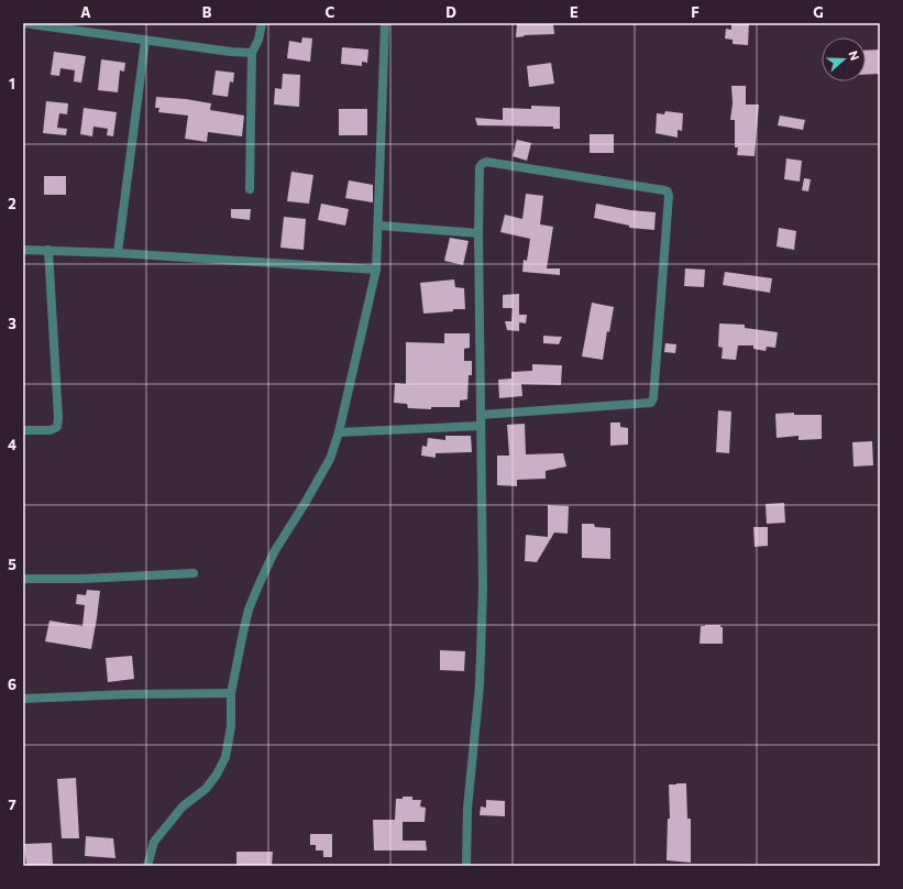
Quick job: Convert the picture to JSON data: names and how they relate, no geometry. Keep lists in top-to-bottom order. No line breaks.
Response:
{"north":"right","grid":{"columns":["A","B","C","D","E","F","G"],"rows":["1","2","3","4","5","6","7"]}}
